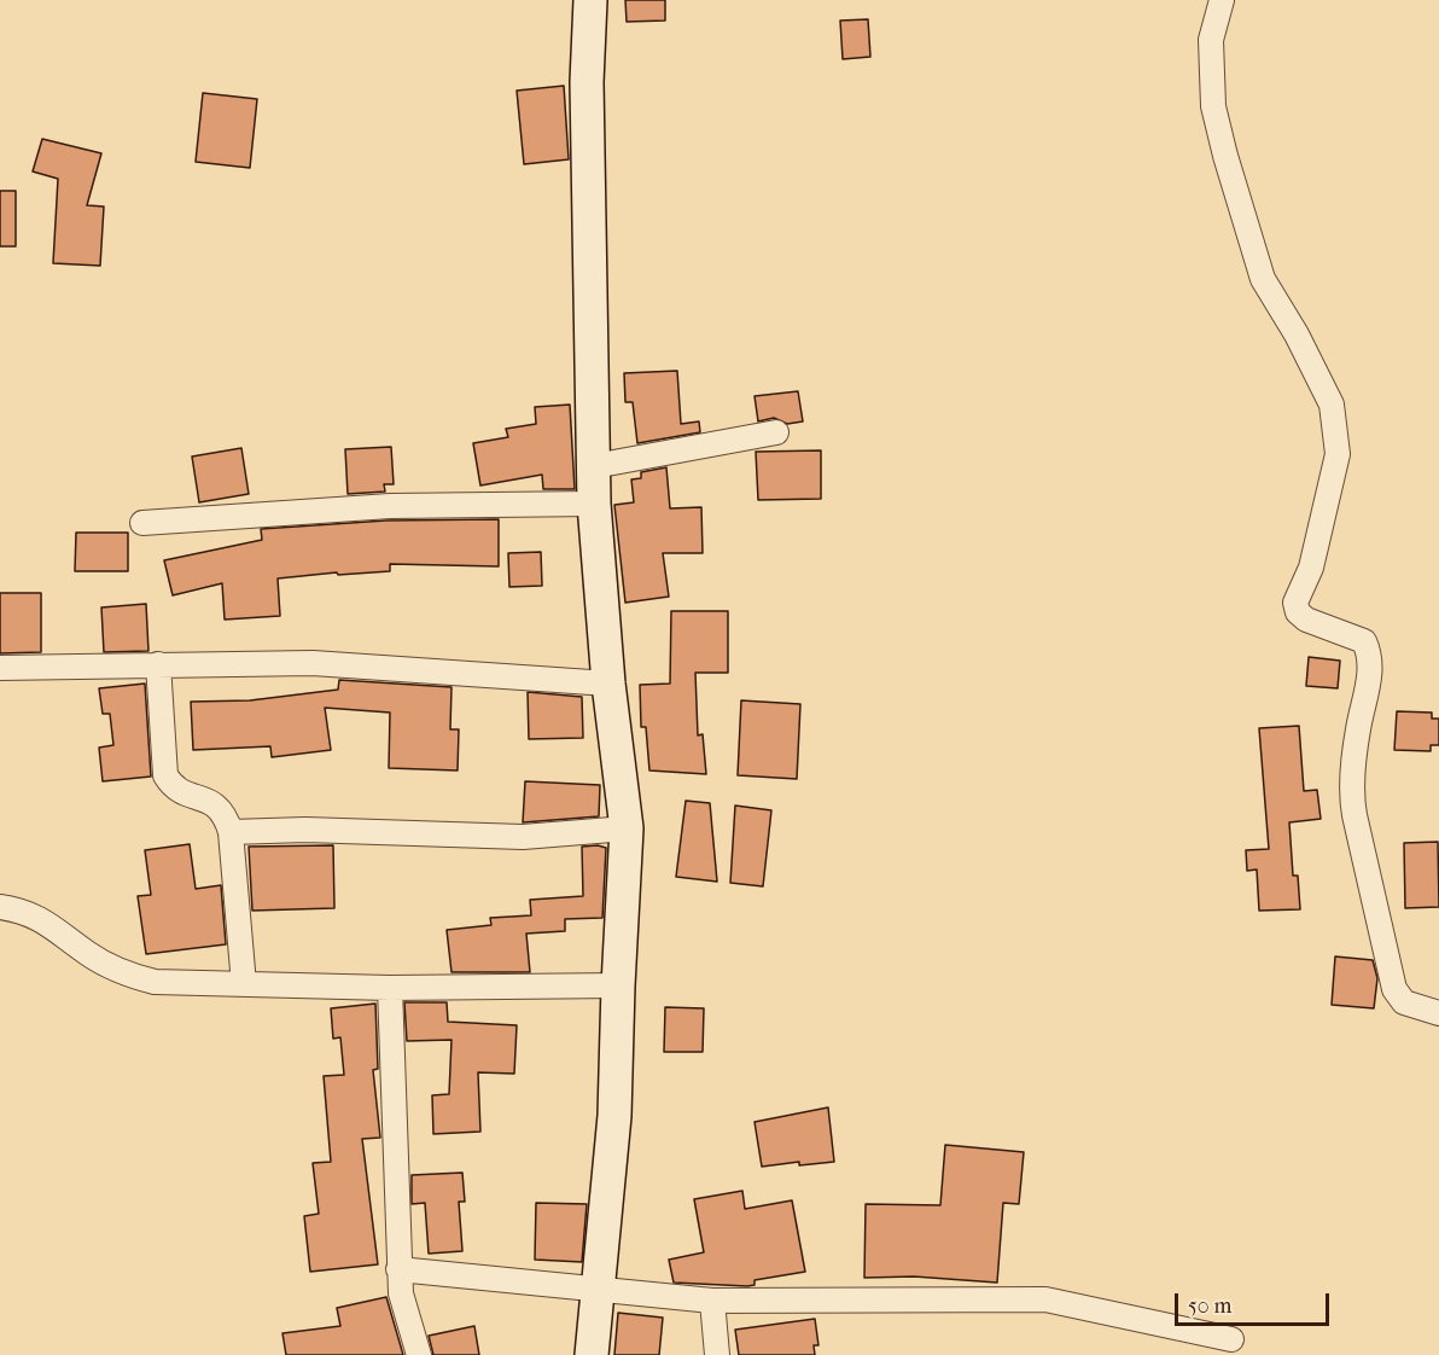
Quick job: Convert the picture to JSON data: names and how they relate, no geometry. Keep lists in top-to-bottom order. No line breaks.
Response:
{"scale_bar":"50 m"}
